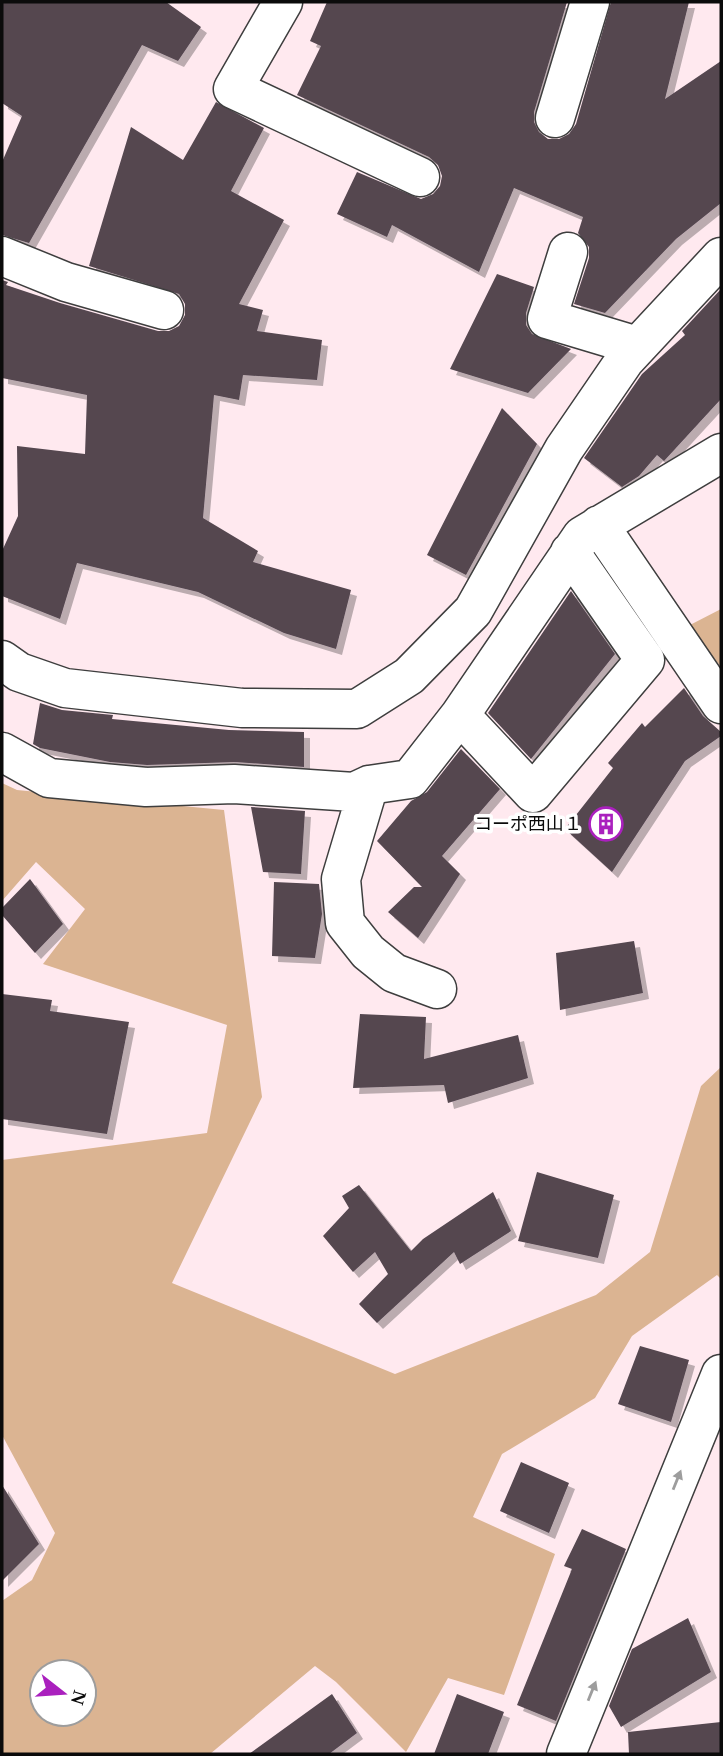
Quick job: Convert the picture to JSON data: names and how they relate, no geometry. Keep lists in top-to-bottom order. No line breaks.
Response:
{"places":{"building":["コーポ西山１"]},"north":"right"}
